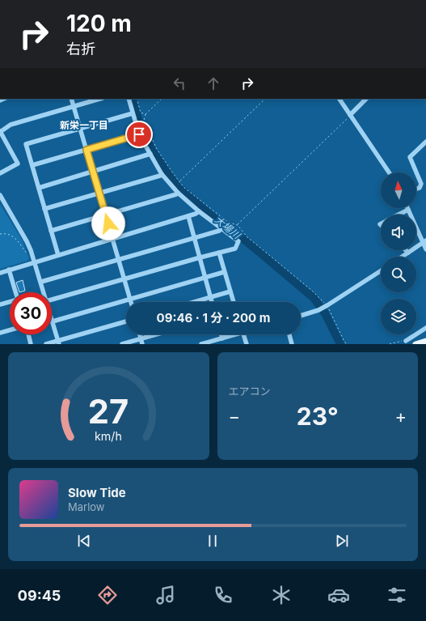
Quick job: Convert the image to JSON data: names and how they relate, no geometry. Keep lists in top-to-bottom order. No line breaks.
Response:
{"districts":["新栄一丁目"],"water":["大場川"],"north":"top","page":{"turn":["120 m","右折"],"limit":"30","trip":"09:46 · 1 分 · 200 m","tile":"エアコン","heat":["−","23°","+"],"song":["Slow Tide","Marlow"],"tabs":"09:45","gauge":["27","km/h"]}}
